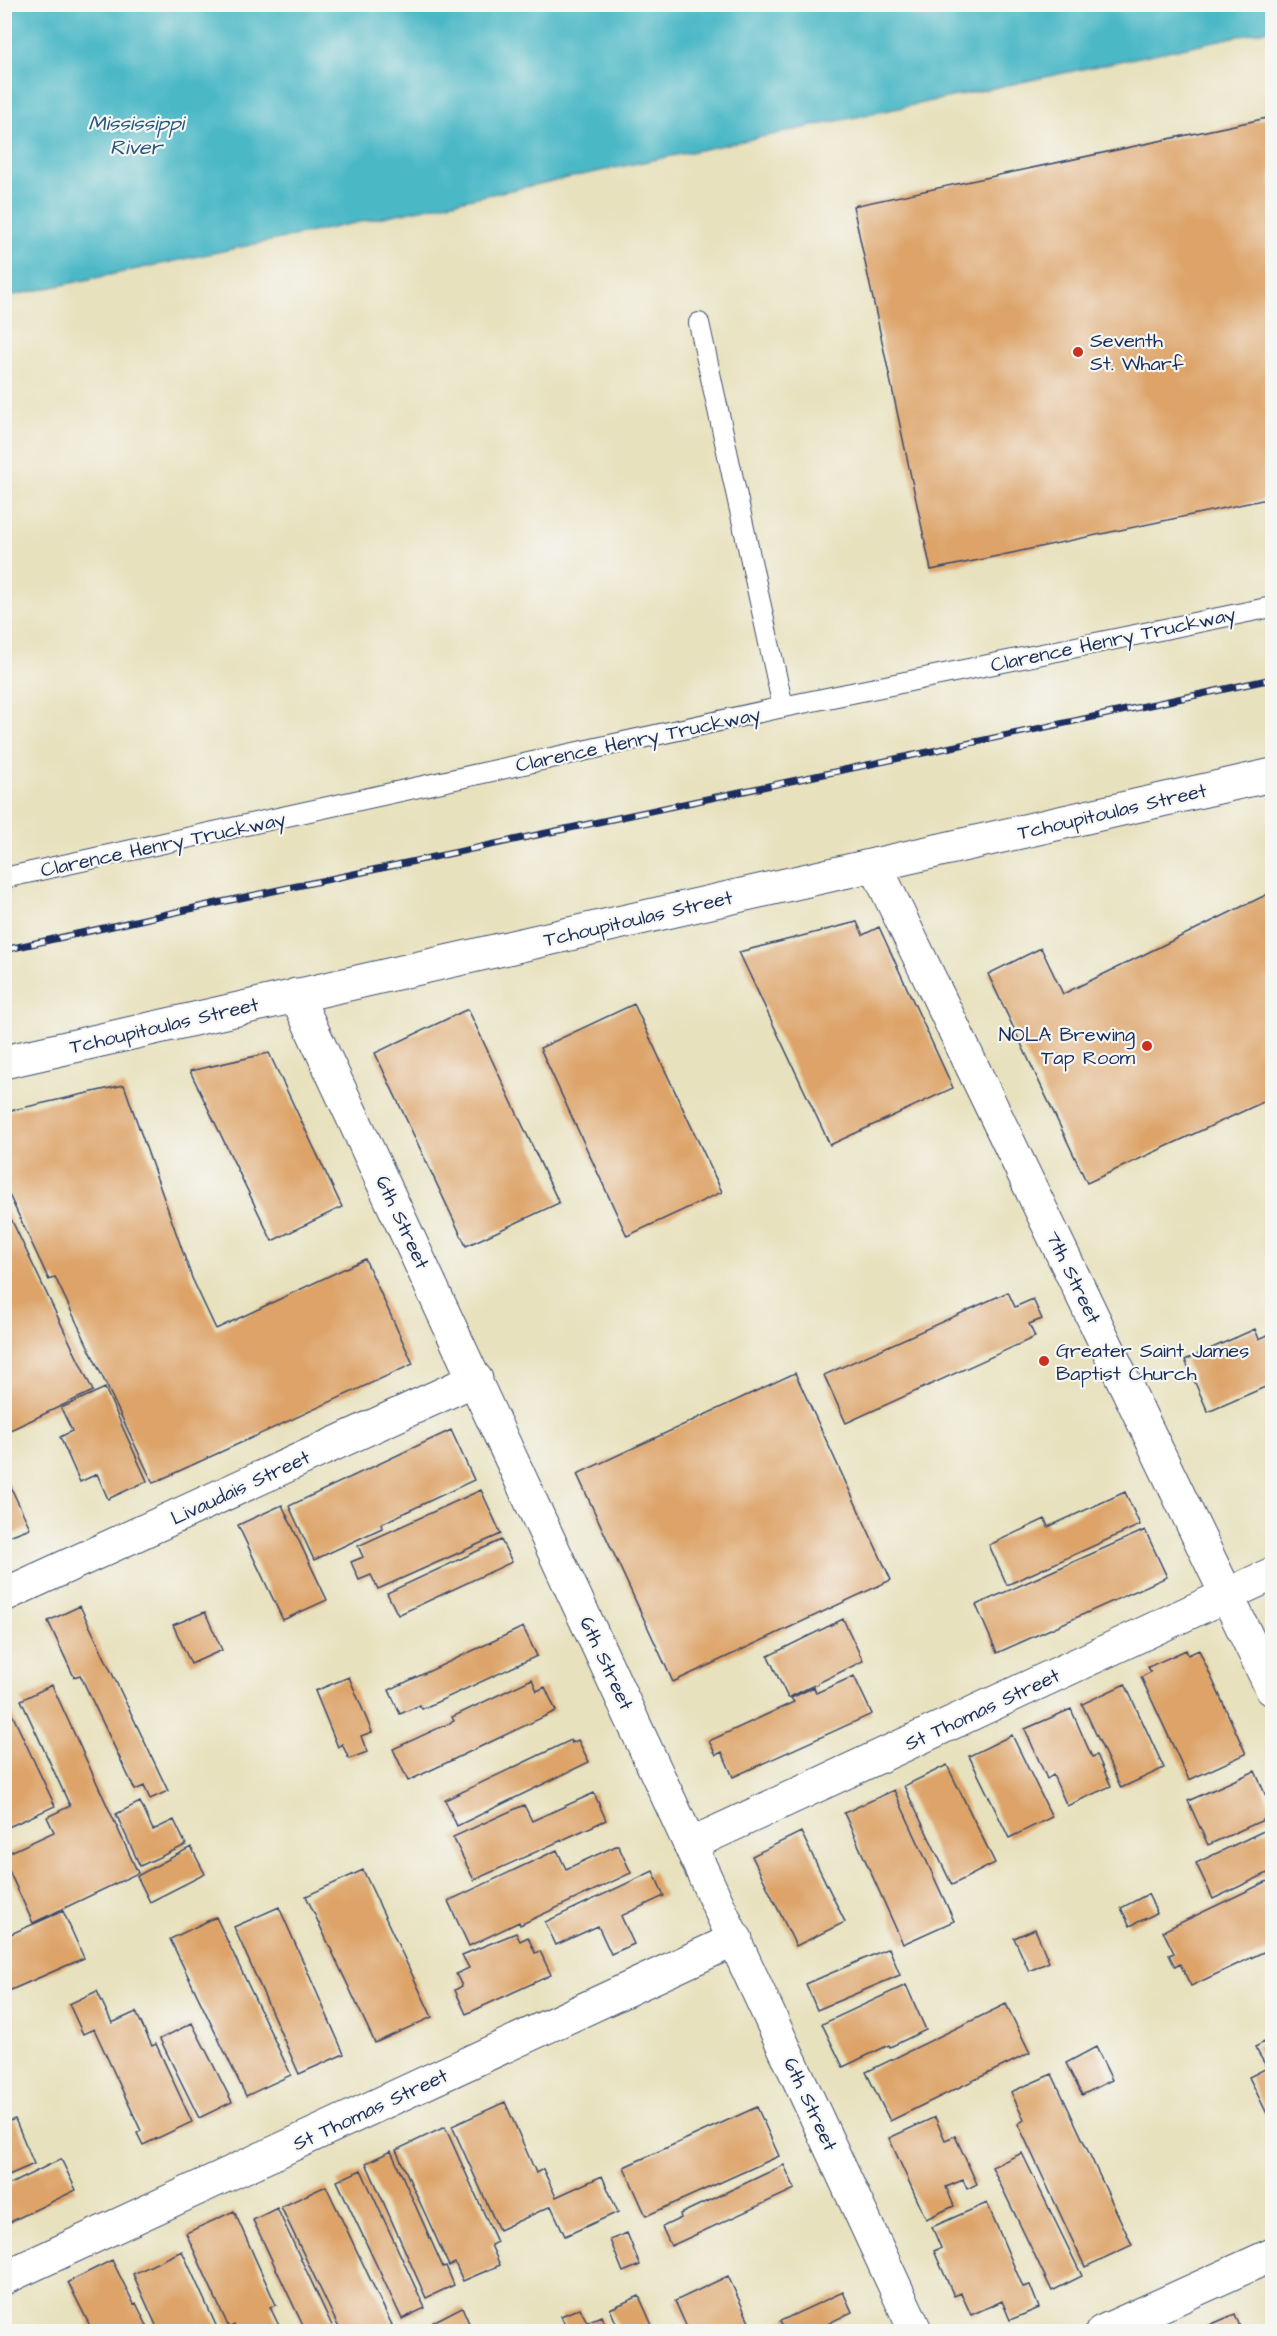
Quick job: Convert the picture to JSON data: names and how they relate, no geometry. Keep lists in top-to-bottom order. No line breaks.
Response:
{"streets":{"street":["Tchoupitoulas Street","6th Street","7th Street","Livaudais Street","St Thomas Street"],"lane":["Clarence Henry Truckway"]},"crossings":[["Tchoupitoulas Street","6th Street"],["Tchoupitoulas Street","7th Street"],["6th Street","Livaudais Street"],["6th Street","St Thomas Street"],["7th Street","St Thomas Street"]],"water":["Mississippi River"],"places":["Seventh St. Wharf","NOLA Brewing Tap Room","Greater Saint James Baptist Church"]}
